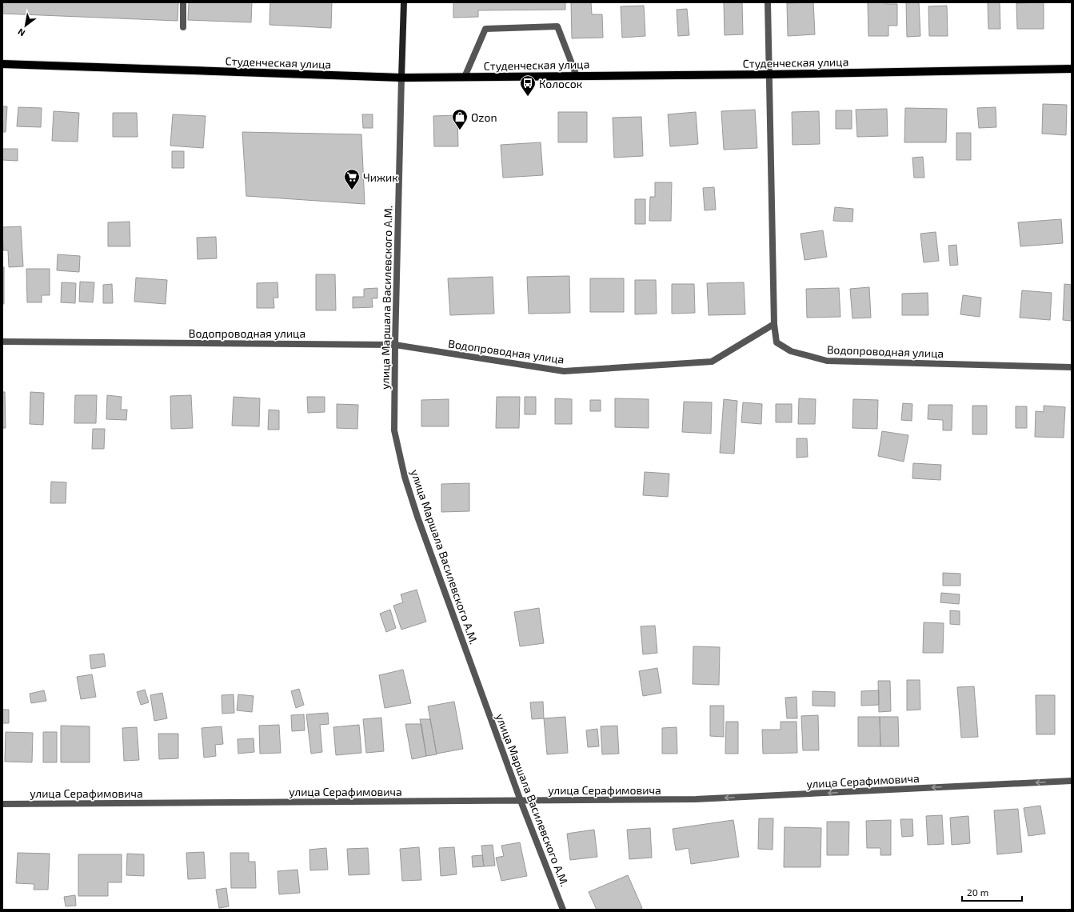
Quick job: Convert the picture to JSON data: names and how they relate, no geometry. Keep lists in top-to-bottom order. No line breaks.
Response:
{"streets":{"main road":["Студенческая улица","улица Маршала Василевского А.М."],"street":["Водопроводная улица","улица Серафимовича"]},"crossings":[["Студенческая улица","улица Маршала Василевского А.М."],["улица Маршала Василевского А.М.","Водопроводная улица"],["улица Маршала Василевского А.М.","улица Серафимовича"]],"one_way":["улица Серафимовича"],"places":{"bus stop":["Колосок"],"shop":["Ozon"],"supermarket":["Чижик"]},"scale_bar":"20 m","north":"bottom left"}
